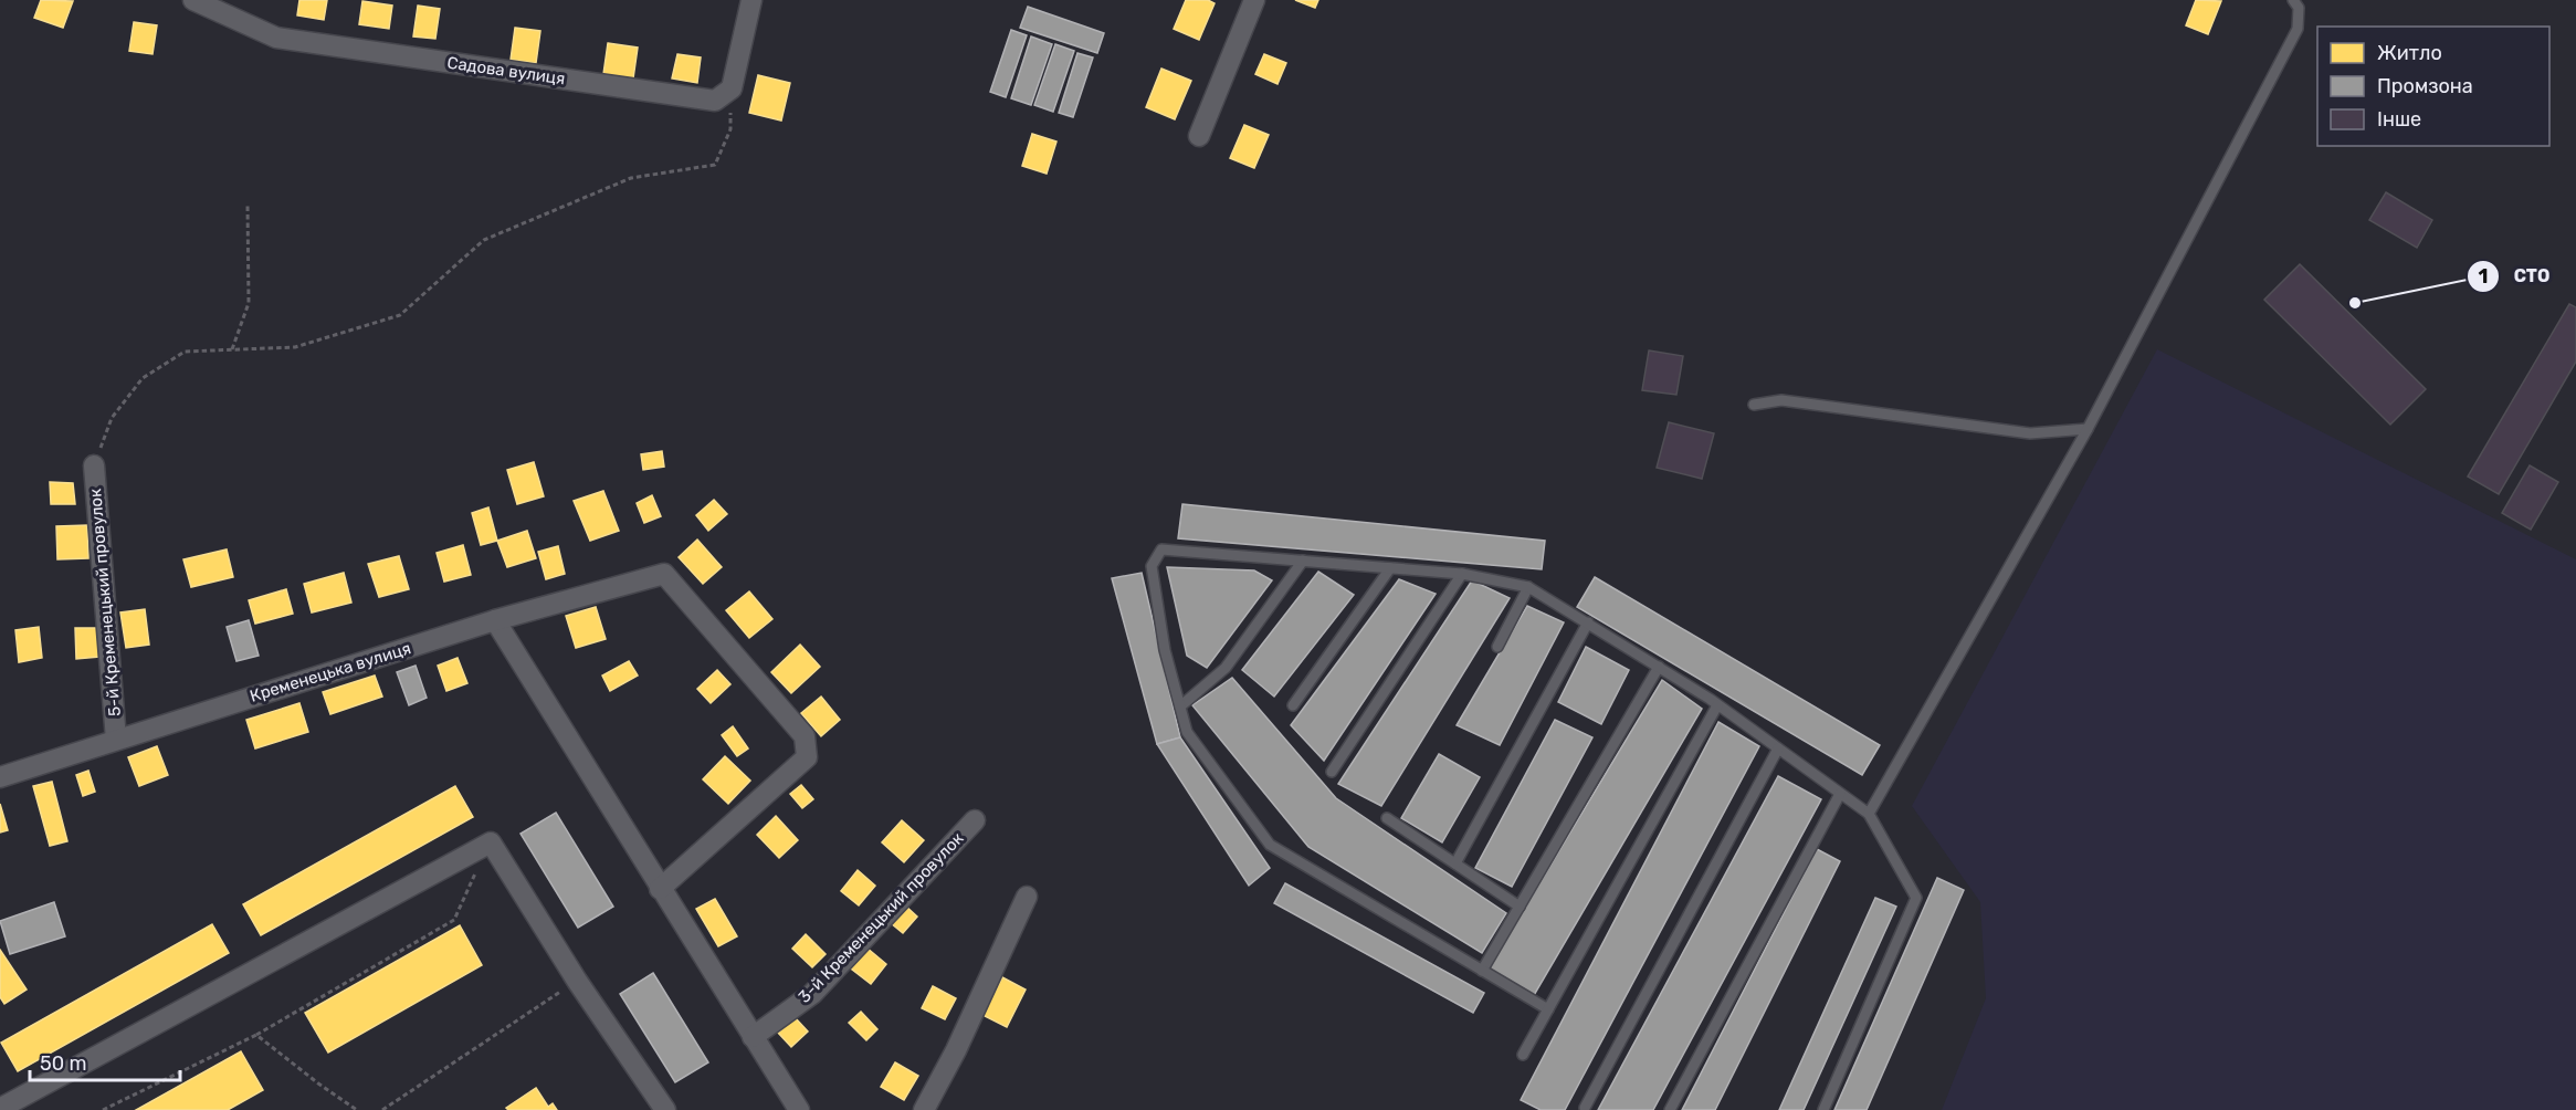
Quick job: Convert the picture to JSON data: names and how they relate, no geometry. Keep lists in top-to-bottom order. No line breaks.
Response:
{"streets":{"street":["Садова вулиця","5-й Кременецький провулок","Кременецька вулиця","3-й Кременецький провулок"]},"crossings":[["5-й Кременецький провулок","Кременецька вулиця"]],"places":["СТО"],"legend":["Житло","Промзона","Інше"],"scale_bar":"50 m"}
